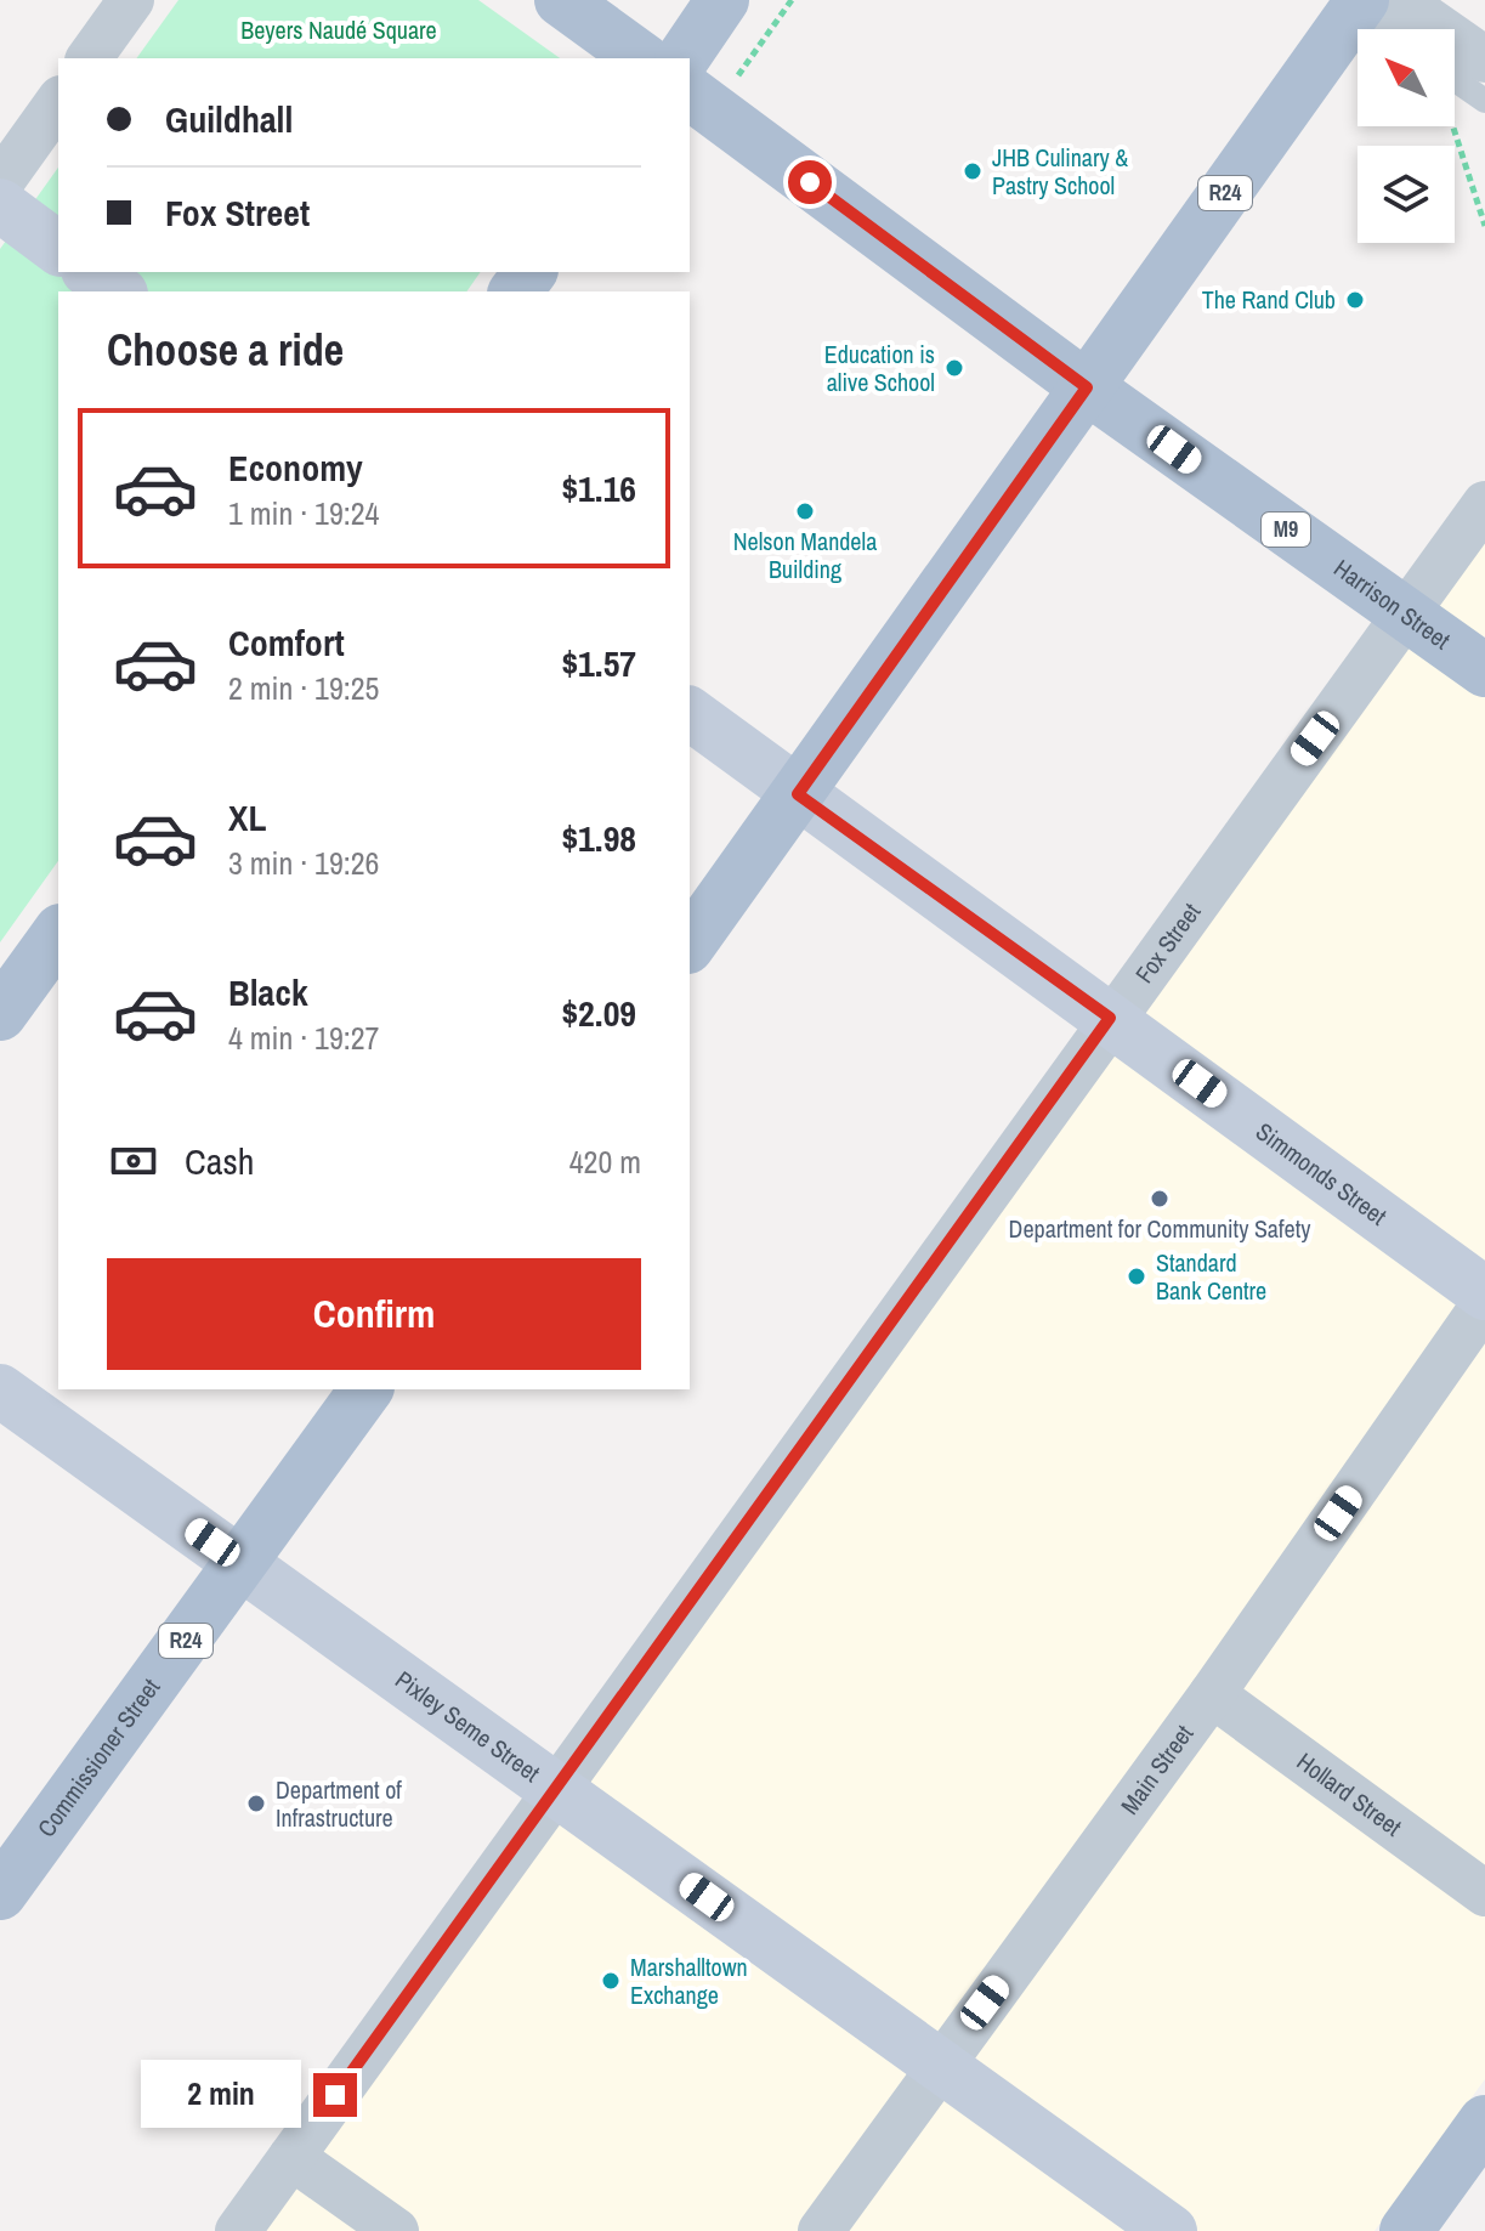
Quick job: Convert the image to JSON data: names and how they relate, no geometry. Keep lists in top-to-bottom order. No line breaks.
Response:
{"streets":{"main road":["R24","M9","Harrison Street","Simmonds Street","Pixley Seme Street","Commissioner Street"],"street":["Fox Street","Main Street","Hollard Street"]},"crossings":[["R24","Harrison Street"],["R24","Simmonds Street"],["Harrison Street","Fox Street"],["Fox Street","Simmonds Street"],["Fox Street","Pixley Seme Street"],["Pixley Seme Street","Commissioner Street"],["Pixley Seme Street","Main Street"],["Main Street","Hollard Street"]],"parks":["Beyers Naudé Square"],"places":["JHB Culinary & Pastry School","The Rand Club","Education is alive School","Nelson Mandela Building","Department for Community Safety","Standard Bank Centre","Department of Infrastructure","Marshalltown Exchange"],"north":"top left","page":{"banner":["Guildhall","Fox Street"],"heading":"Choose a ride","list":[{"name":"Economy","note":"1 min · 19:24","value":"$1.16"},{"name":"Comfort","note":"2 min · 19:25","value":"$1.57"},{"name":"XL","note":"3 min · 19:26","value":"$1.98"},{"name":"Black","note":"4 min · 19:27","value":"$2.09"}],"pay":["Cash","420 m"],"buttons":"Confirm","bubble":"2 min"}}
